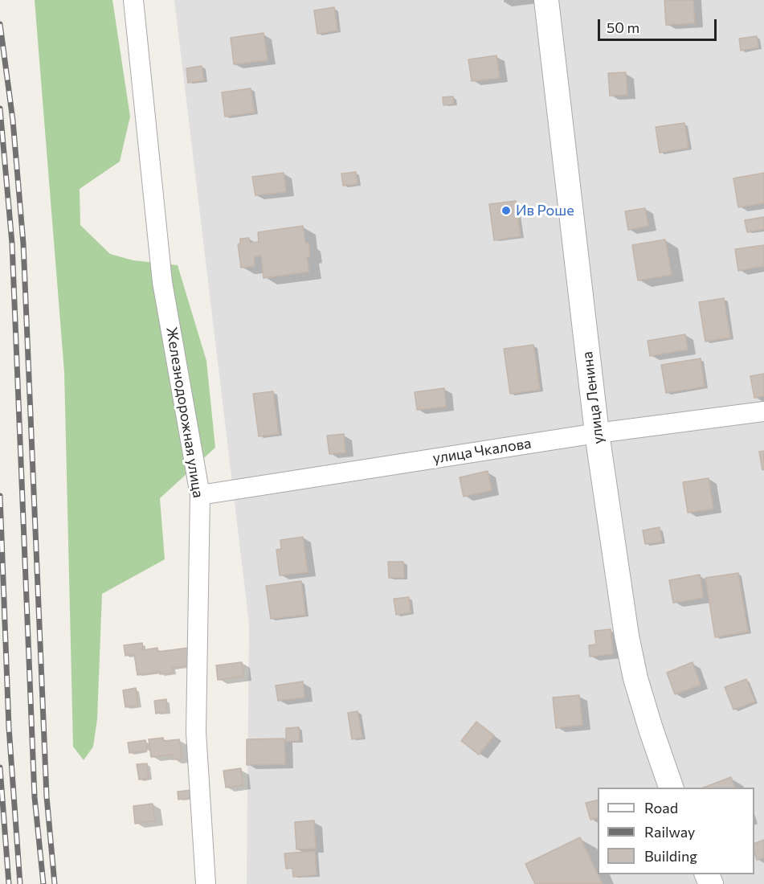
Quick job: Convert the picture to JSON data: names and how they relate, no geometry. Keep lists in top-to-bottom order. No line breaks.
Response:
{"streets":{"street":["улица Ленина","Железнодорожная улица","улица Чкалова"]},"crossings":[["улица Ленина","улица Чкалова"],["Железнодорожная улица","улица Чкалова"]],"places":["Ив Роше"],"legend":["Road","Railway","Building"],"scale_bar":"50 m"}
